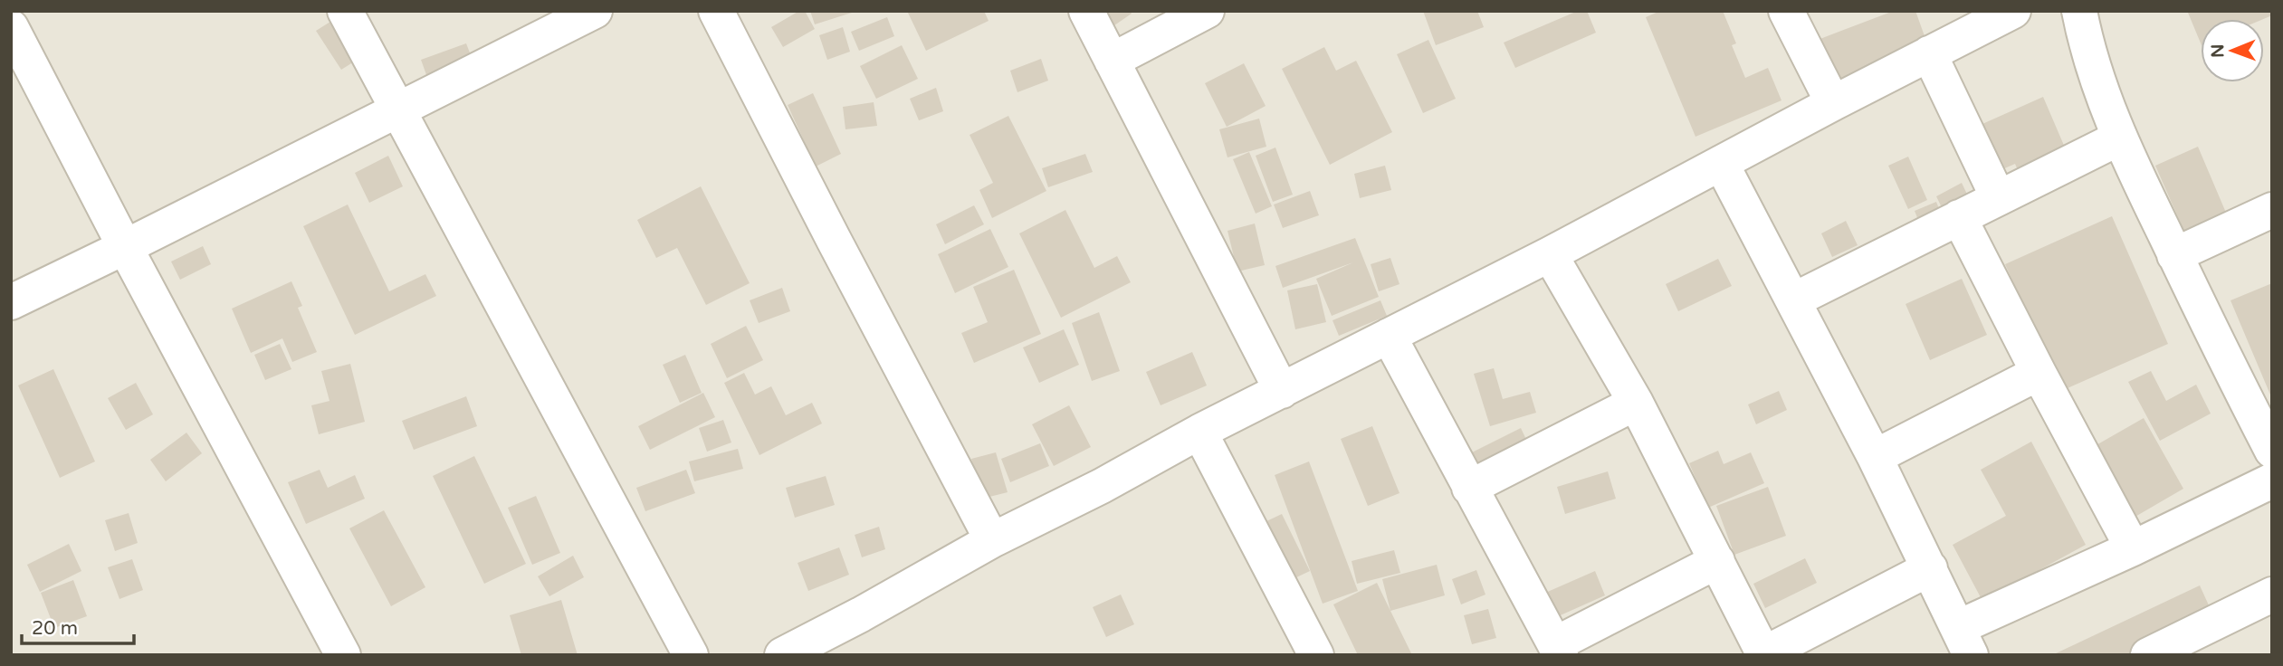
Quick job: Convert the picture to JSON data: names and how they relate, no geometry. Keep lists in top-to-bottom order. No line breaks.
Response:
{"scale_bar":"20 m","north":"left"}
